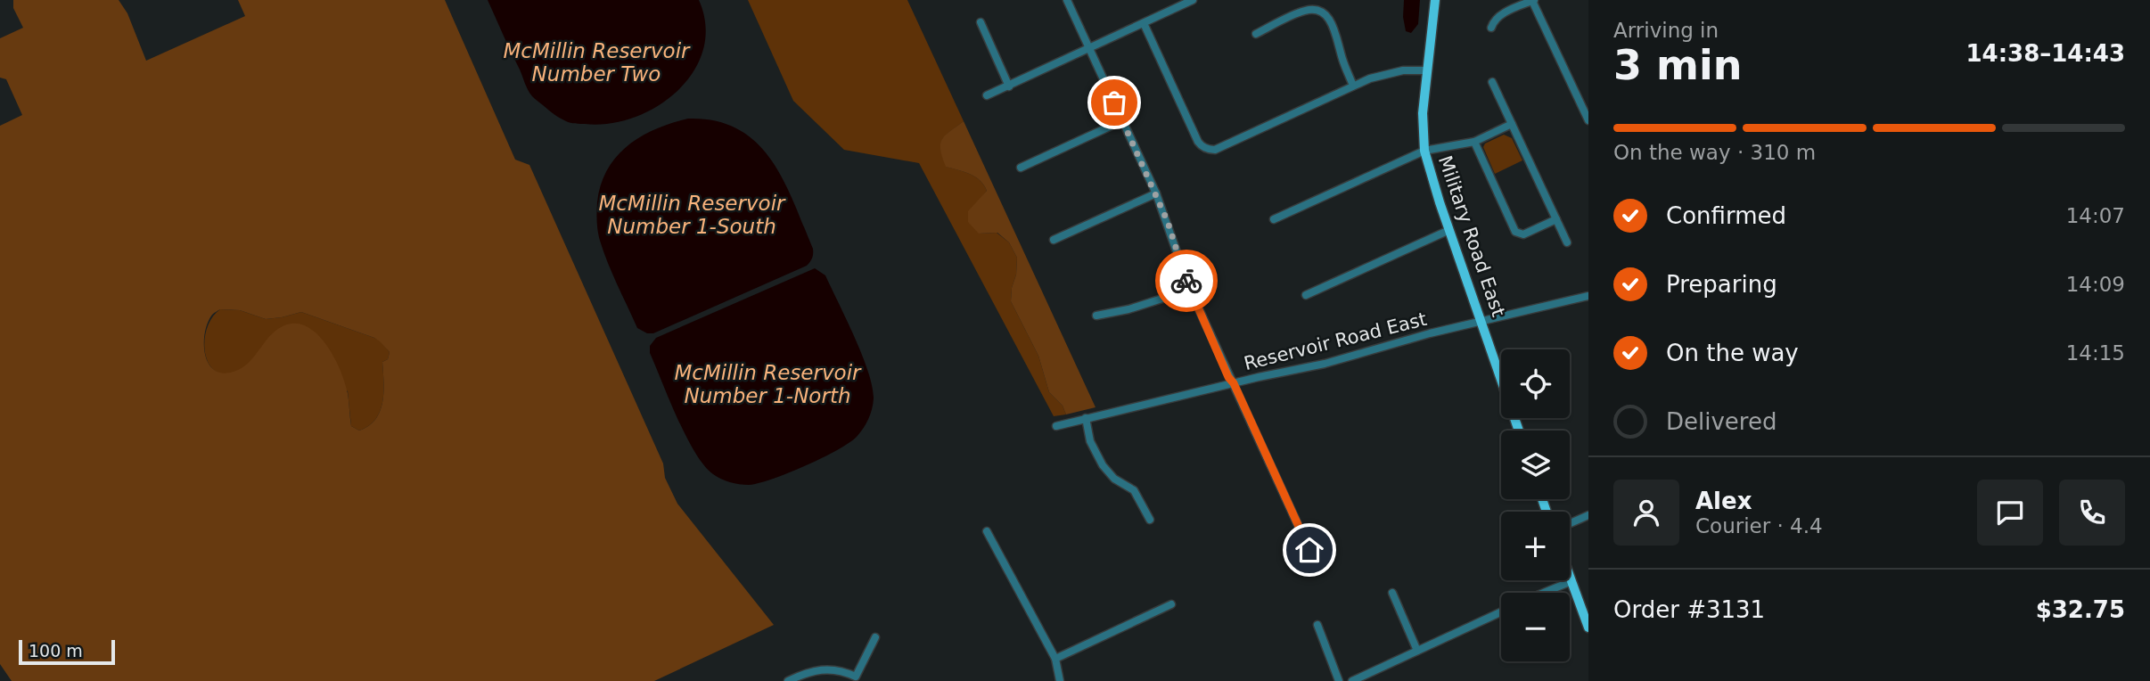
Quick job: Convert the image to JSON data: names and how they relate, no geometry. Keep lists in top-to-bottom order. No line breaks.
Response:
{"streets":{"main road":["Military Road East"],"street":["Reservoir Road East"]},"crossings":[["Military Road East","Reservoir Road East"]],"water":["McMillin Reservoir Number Two","McMillin Reservoir Number 1-South","McMillin Reservoir Number 1-North"],"scale_bar":"100 m","page":{"heading":["3 min","Arriving in","14:38–14:43"],"panel":["Alex","Courier · 4.4","Order #3131","$32.75"],"bar":"On the way · 310 m","list":[["Confirmed","14:07"],["Preparing","14:09"],["On the way","14:15"],"Delivered"],"map_buttons":["+","−"],"scale":"100 m"}}
